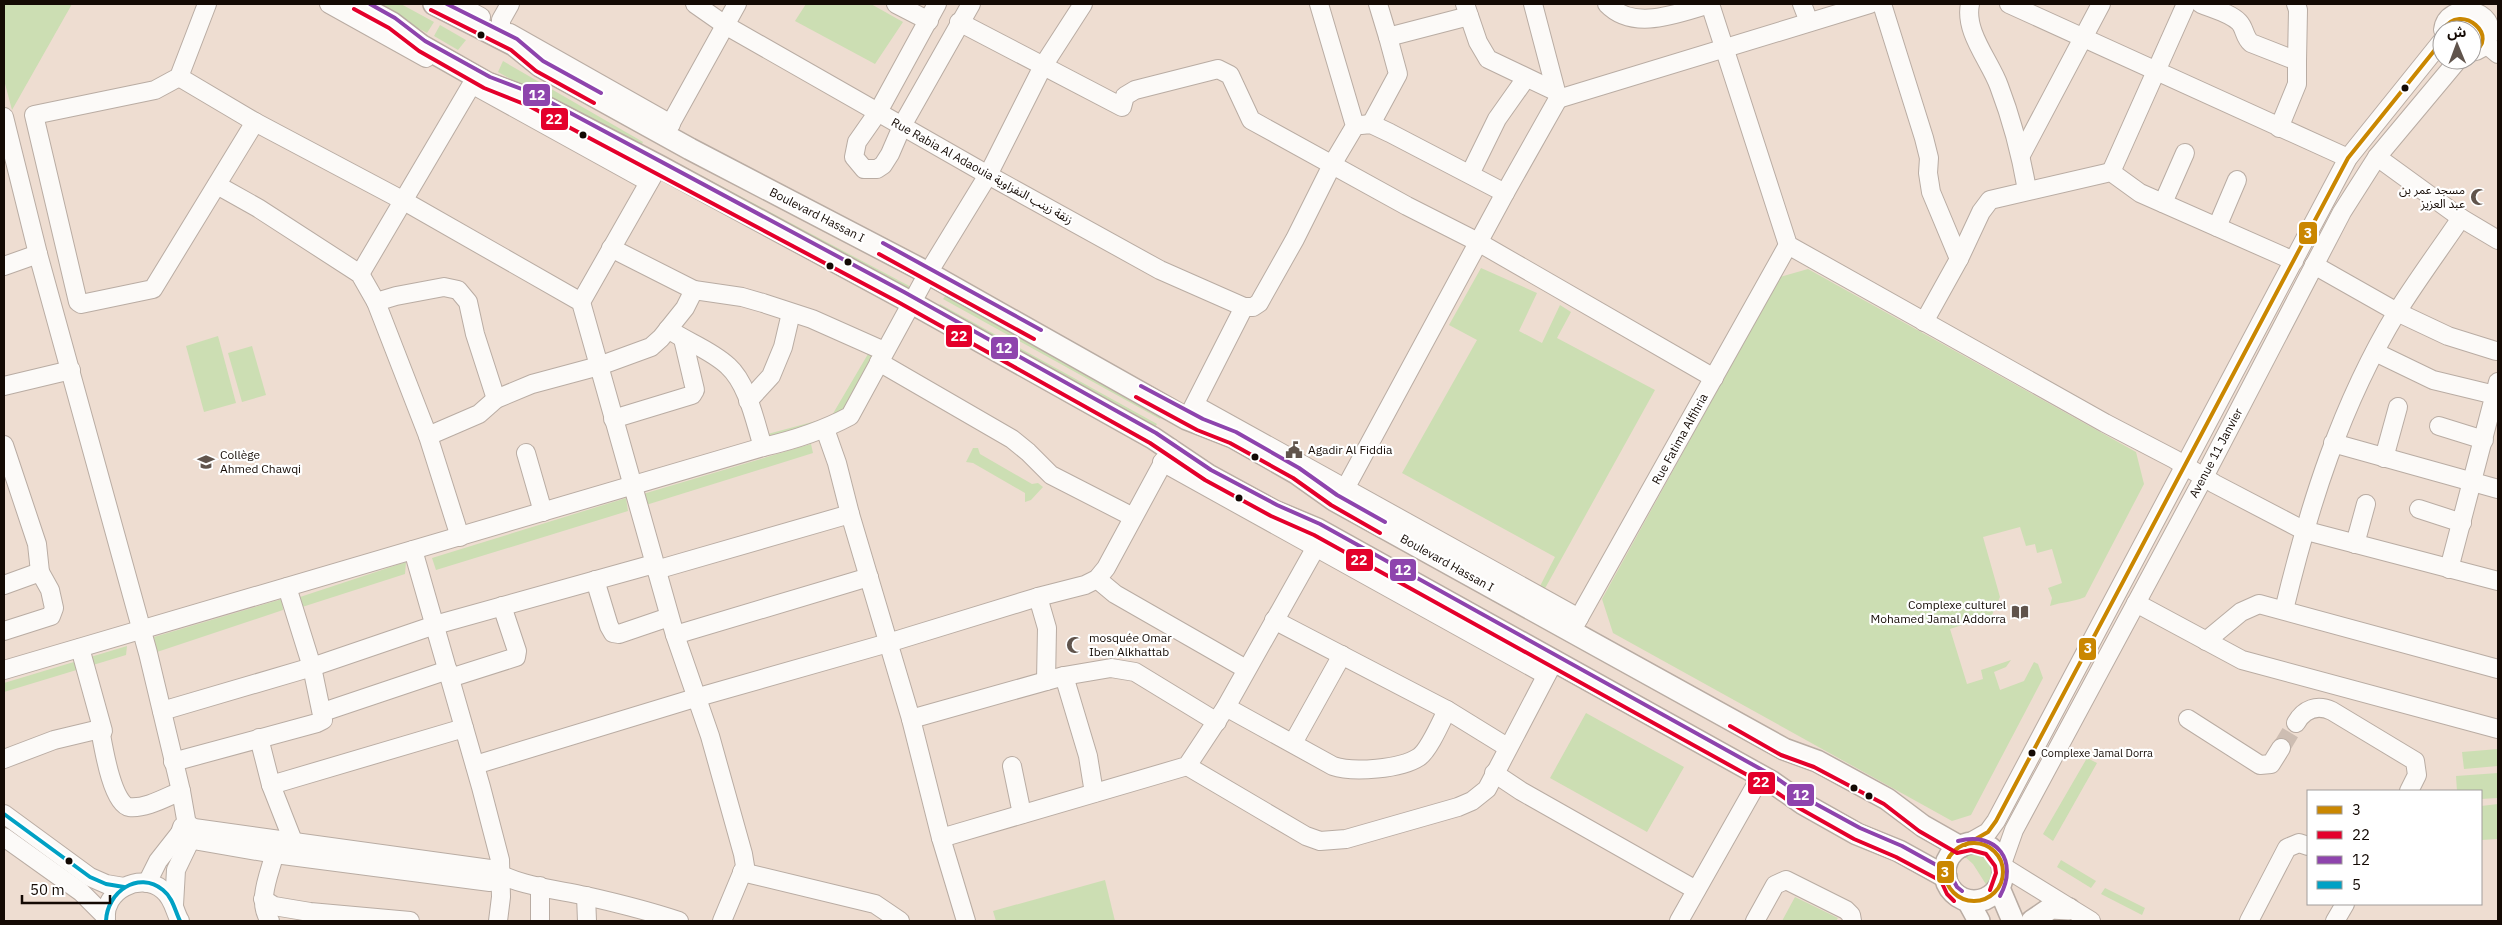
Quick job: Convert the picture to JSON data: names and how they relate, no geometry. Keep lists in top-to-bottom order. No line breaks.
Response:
{"streets":{"main road":["Boulevard Hassan I"],"street":["Rue Rabia Al Adaouia زنقة زينب النفزاوية","Rue Fatima Alfihria","Avenue 11 Janvier"]},"crossings":[["Boulevard Hassan I","Rue Fatima Alfihria"],["Boulevard Hassan I","Avenue 11 Janvier"]],"places":{"mosque":["مسجد عمر بن عبد العزيز","mosquée Omar Iben Alkhattab"],"public building":["Agadir Al Fiddia"],"school or university":["Collège Ahmed Chawqi"],"library":["Complexe culturel Mohamed Jamal Addorra"],"other":["Complexe Jamal Dorra"]},"lines":["transit line 12","transit line 22","transit line 3","transit line 5"],"legend":["3","22","12","5"],"scale_bar":"50 m","north":"top"}
